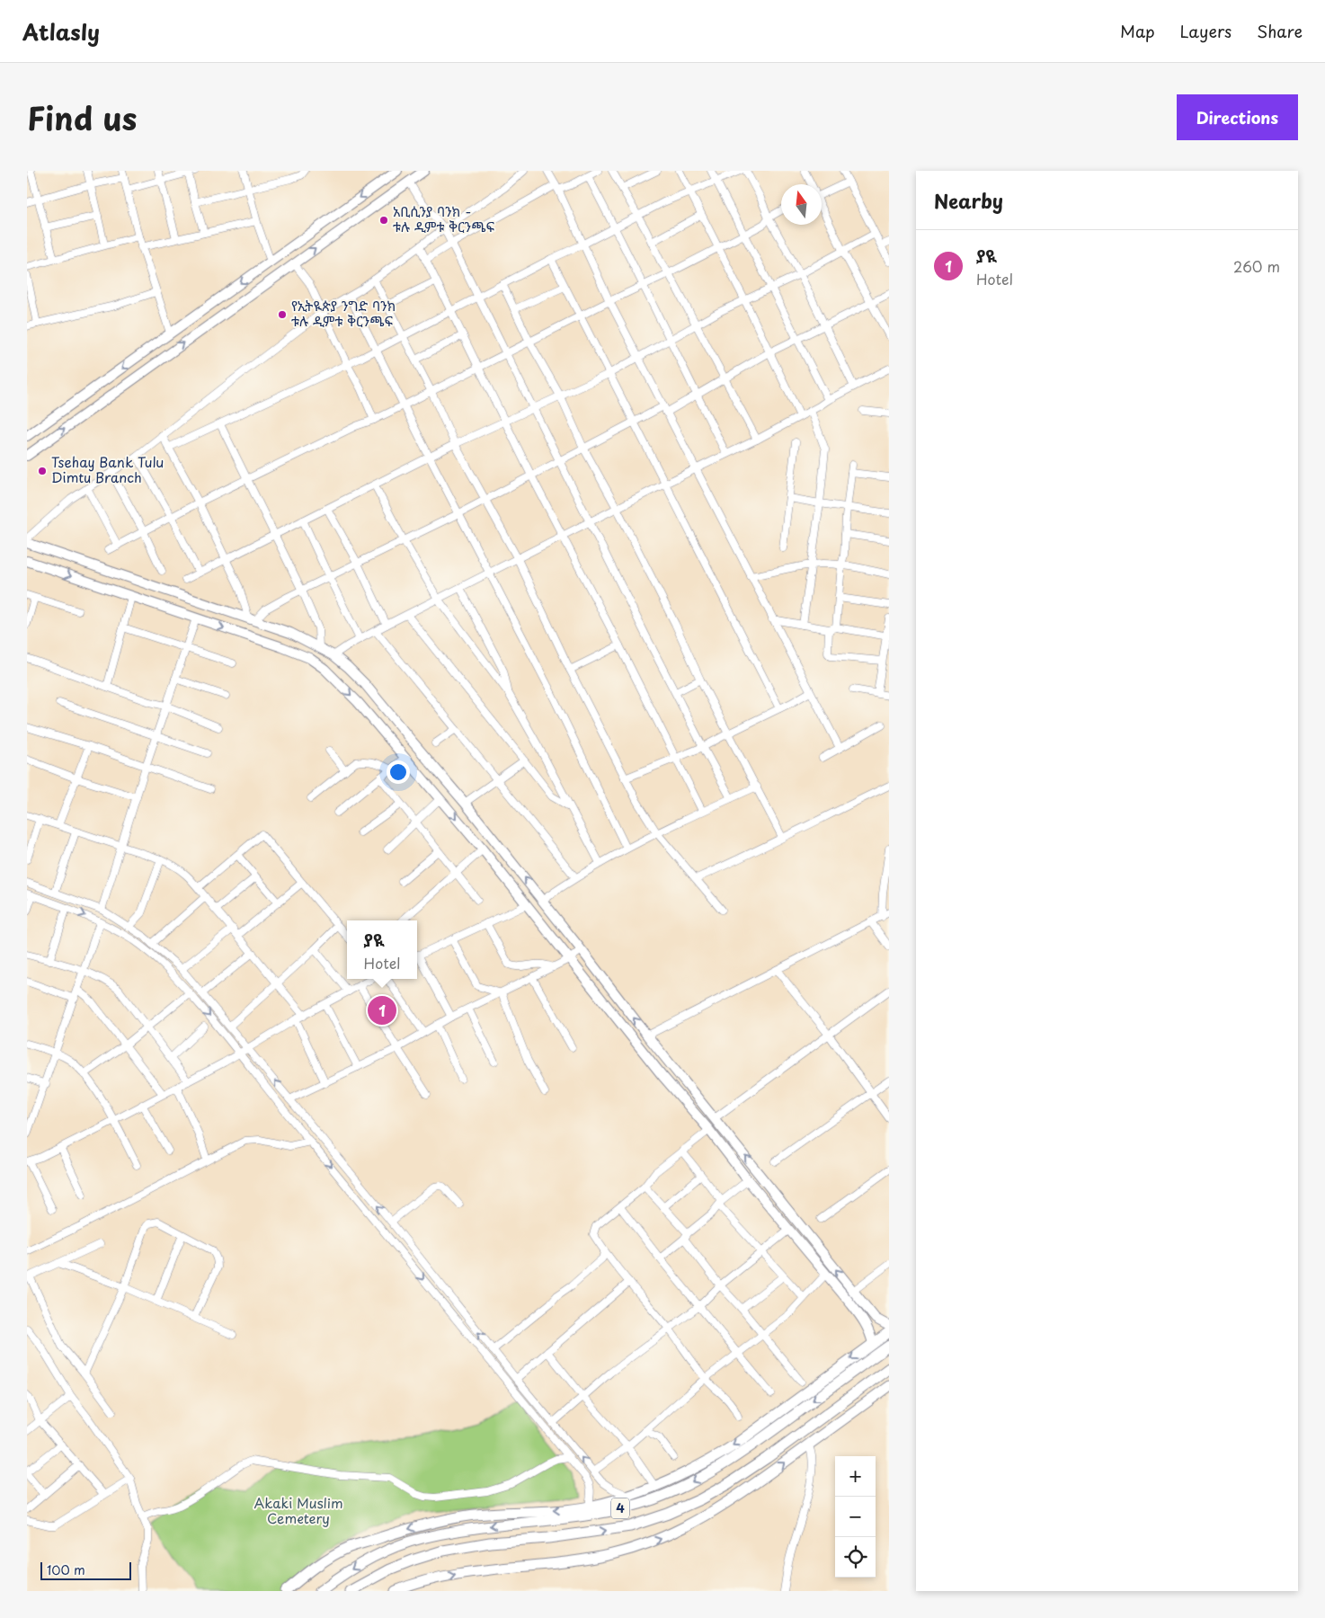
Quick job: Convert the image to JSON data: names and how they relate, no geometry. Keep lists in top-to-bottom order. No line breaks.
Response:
{"streets":{"highway":["4"]},"parks":["Akaki Muslim Cemetery"],"places":["አቢሲንያ ባንክ - ቱሉ ዲምቱ ቅርንጫፍ","የኢትዪጵያ ንግድ ባንክ ቱሉ ዲምቱ ቅርንጫፍ","Tsehay Bank Tulu Dimtu Branch"],"scale_bar":"100 m","north":"top","page":{"header":"Atlasly","nav":["Map","Layers","Share"],"title":"Find us","buttons":"Directions","heading":"Nearby","list":[{"mark":"1","name":"ያዪ","note":"Hotel","value":"260 m"}],"popup":["ያዪ","Hotel"],"pins":"1","map_buttons":["+","−"],"scale":"100 m"}}
